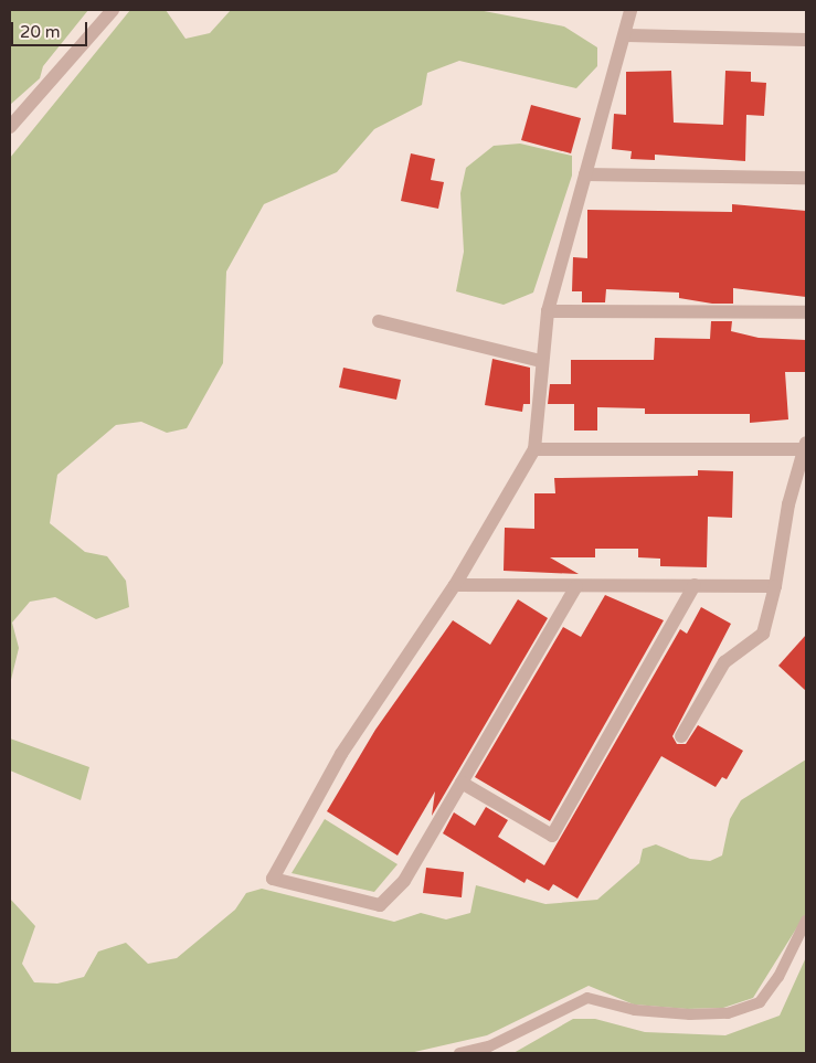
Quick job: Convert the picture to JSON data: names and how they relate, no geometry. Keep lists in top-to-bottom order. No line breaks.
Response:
{"scale_bar":"20 m"}
